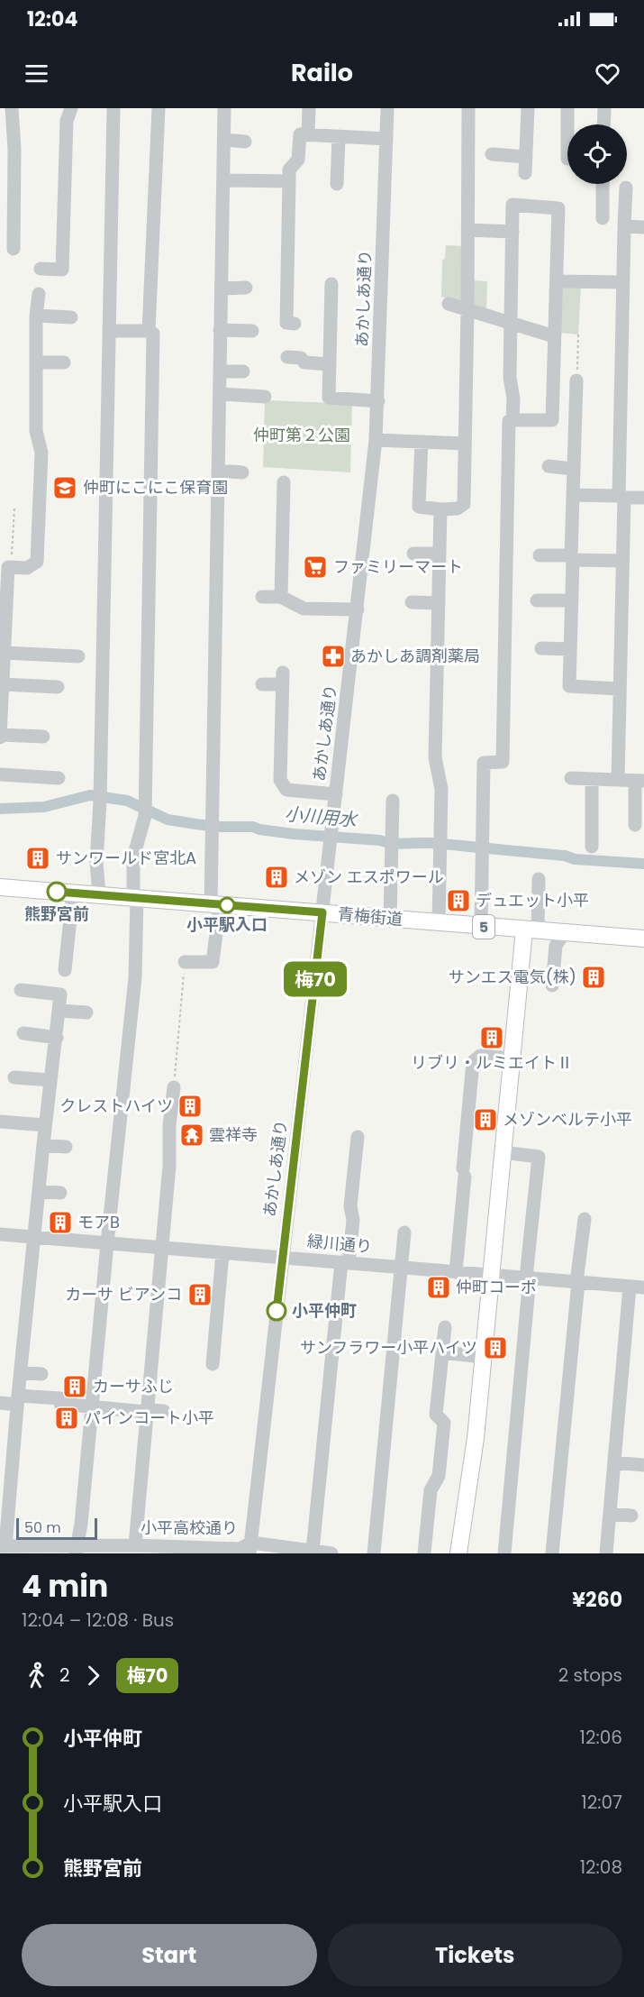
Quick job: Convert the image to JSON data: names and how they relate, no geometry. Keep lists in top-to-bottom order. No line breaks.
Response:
{"streets":{"main road":["青梅街道","5"],"street":["あかしあ通り","緑川通り","小平高校通り"]},"crossings":[["あかしあ通り","青梅街道"],["あかしあ通り","緑川通り"],["あかしあ通り","小平高校通り"]],"water":["小川用水"],"parks":["仲町第２公園"],"places":{"school or university":["仲町にこにこ保育園"],"supermarket":["ファミリーマート"],"pharmacy":["あかしあ調剤薬局"],"building":["サンワールド宮北A","メゾン エスポワール","デュエット小平","サンエス電気(株)","リブリ・ルミエイトⅡ","クレストハイツ","メゾンベルテ小平","モアB","仲町コーポ","カーサ ビアンコ","サンフラワー小平ハイツ","カーサふじ","パインコート小平"],"other":["熊野宮前","小平駅入口","小平仲町"],"temple":["雲祥寺"]},"lines":["bus line 梅70"],"scale_bar":"50 m","page":{"status":"12:04","header":"Railo","on_map":"梅70","scale":"50 m","heading":["4 min","12:04 – 12:08 · Bus","¥260"],"legs":["2","梅70","2 stops"],"list":[{"name":"小平仲町","value":"12:06"},{"name":"小平駅入口","value":"12:07"},{"name":"熊野宮前","value":"12:08"}],"buttons":["Start","Tickets"]}}
